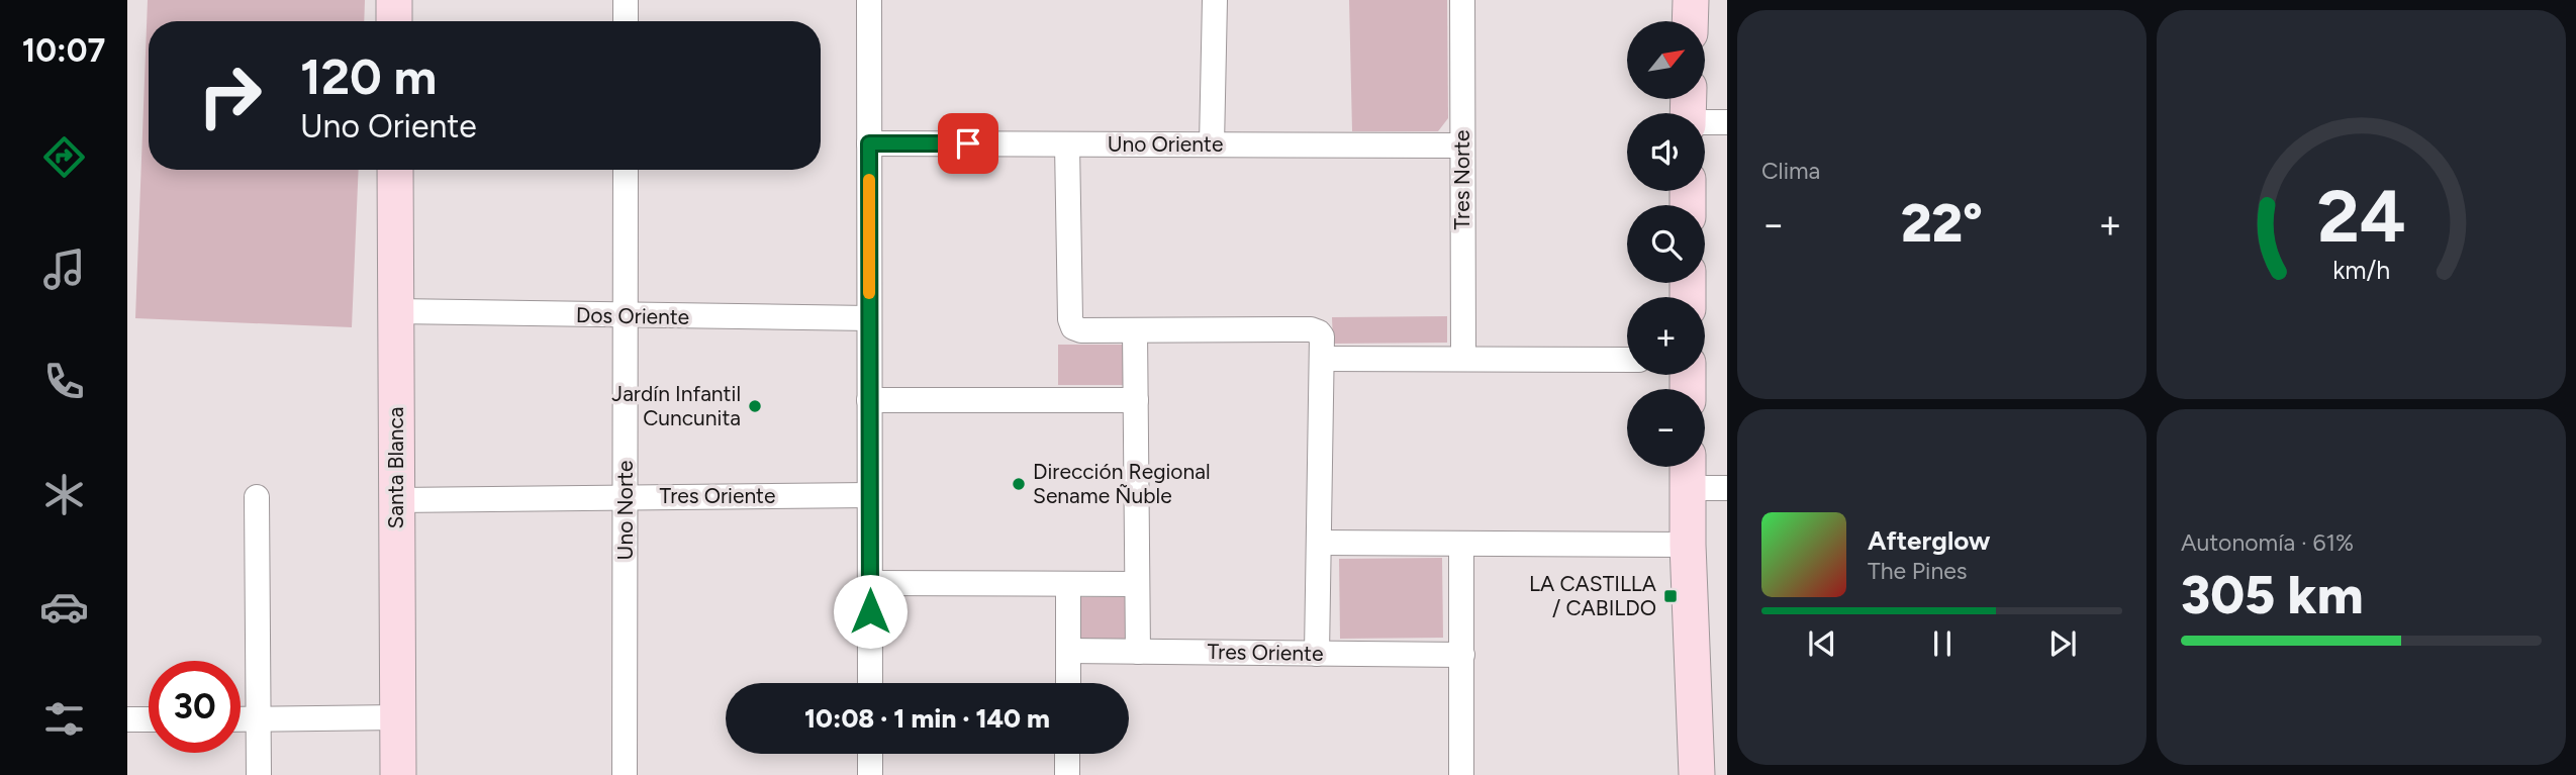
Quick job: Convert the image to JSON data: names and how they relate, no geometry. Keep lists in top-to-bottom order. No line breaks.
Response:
{"streets":{"street":["Uno Oriente","Tres Norte","Dos Oriente","Santa Blanca","Tres Oriente","Uno Norte"]},"crossings":[["Uno Oriente","Tres Norte"],["Dos Oriente","Santa Blanca"],["Dos Oriente","Uno Norte"],["Santa Blanca","Tres Oriente"],["Tres Oriente","Uno Norte"]],"places":{"other":["Jardín Infantil Cuncunita","Dirección Regional Sename Ñuble"],"transit":["LA CASTILLA / CABILDO"]},"north":"top right","page":{"tabs":"10:07","tile":["Clima",["Autonomía · 61%","305 km"]],"map_buttons":["+","−"],"turn":["120 m","Uno Oriente"],"heat":["−","22°","+"],"song":["Afterglow","The Pines"],"limit":"30","trip":"10:08 · 1 min · 140 m","gauge":["24","km/h"]}}
